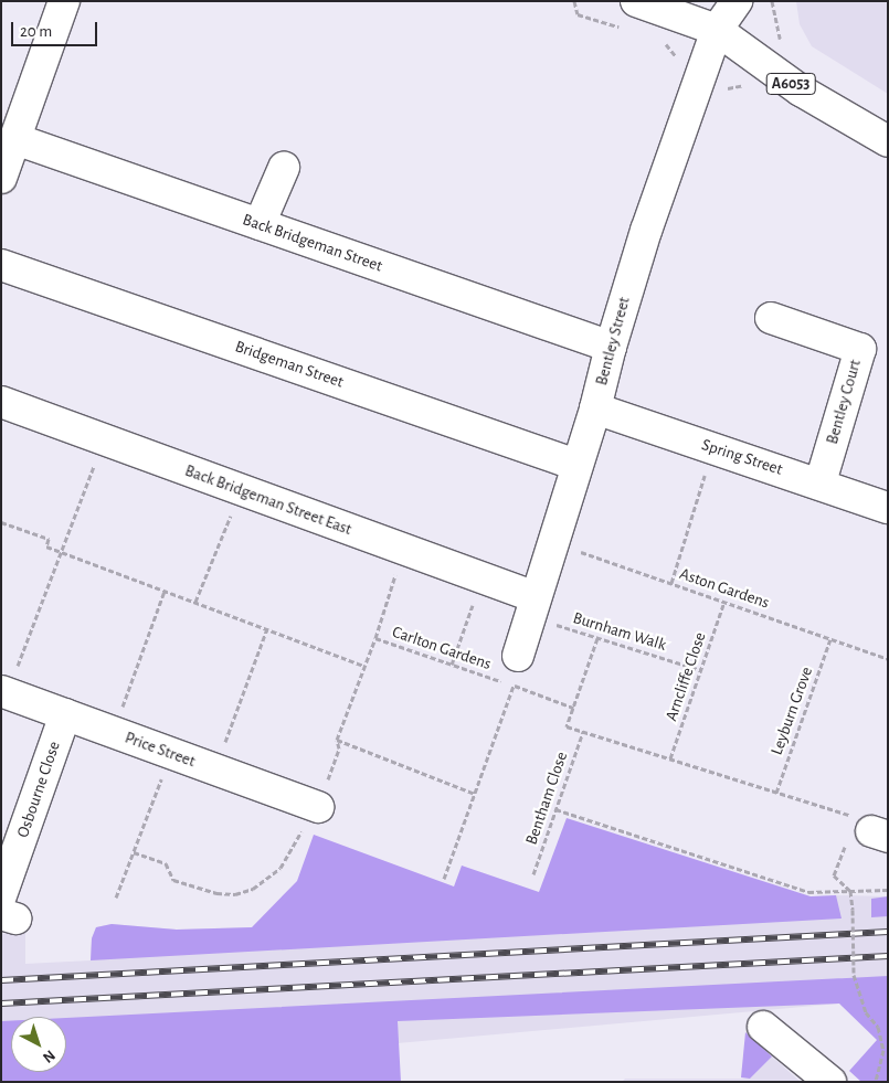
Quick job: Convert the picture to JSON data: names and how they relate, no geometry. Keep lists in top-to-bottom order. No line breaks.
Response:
{"streets":{"street":["A6053","Back Bridgeman Street","Bentley Street","Bridgeman Street","Bentley Court","Spring Street","Back Bridgeman Street East","Price Street","Osbourne Close"],"path":["Aston Gardens","Burnham Walk","Carlton Gardens","Arncliffe Close","Leyburn Grove","Bentham Close"]},"crossings":[["A6053","Bentley Street"],["Back Bridgeman Street","Bentley Street"],["Bentley Street","Bridgeman Street"],["Bentley Street","Spring Street"],["Bentley Street","Back Bridgeman Street East"],["Bentley Street","Aston Gardens"],["Bentley Street","Burnham Walk"],["Bentley Court","Spring Street"],["Back Bridgeman Street East","Burnham Walk"],["Aston Gardens","Arncliffe Close"],["Aston Gardens","Leyburn Grove"],["Burnham Walk","Arncliffe Close"],["Carlton Gardens","Price Street"],["Price Street","Osbourne Close"]],"scale_bar":"20 m","north":"bottom right"}
